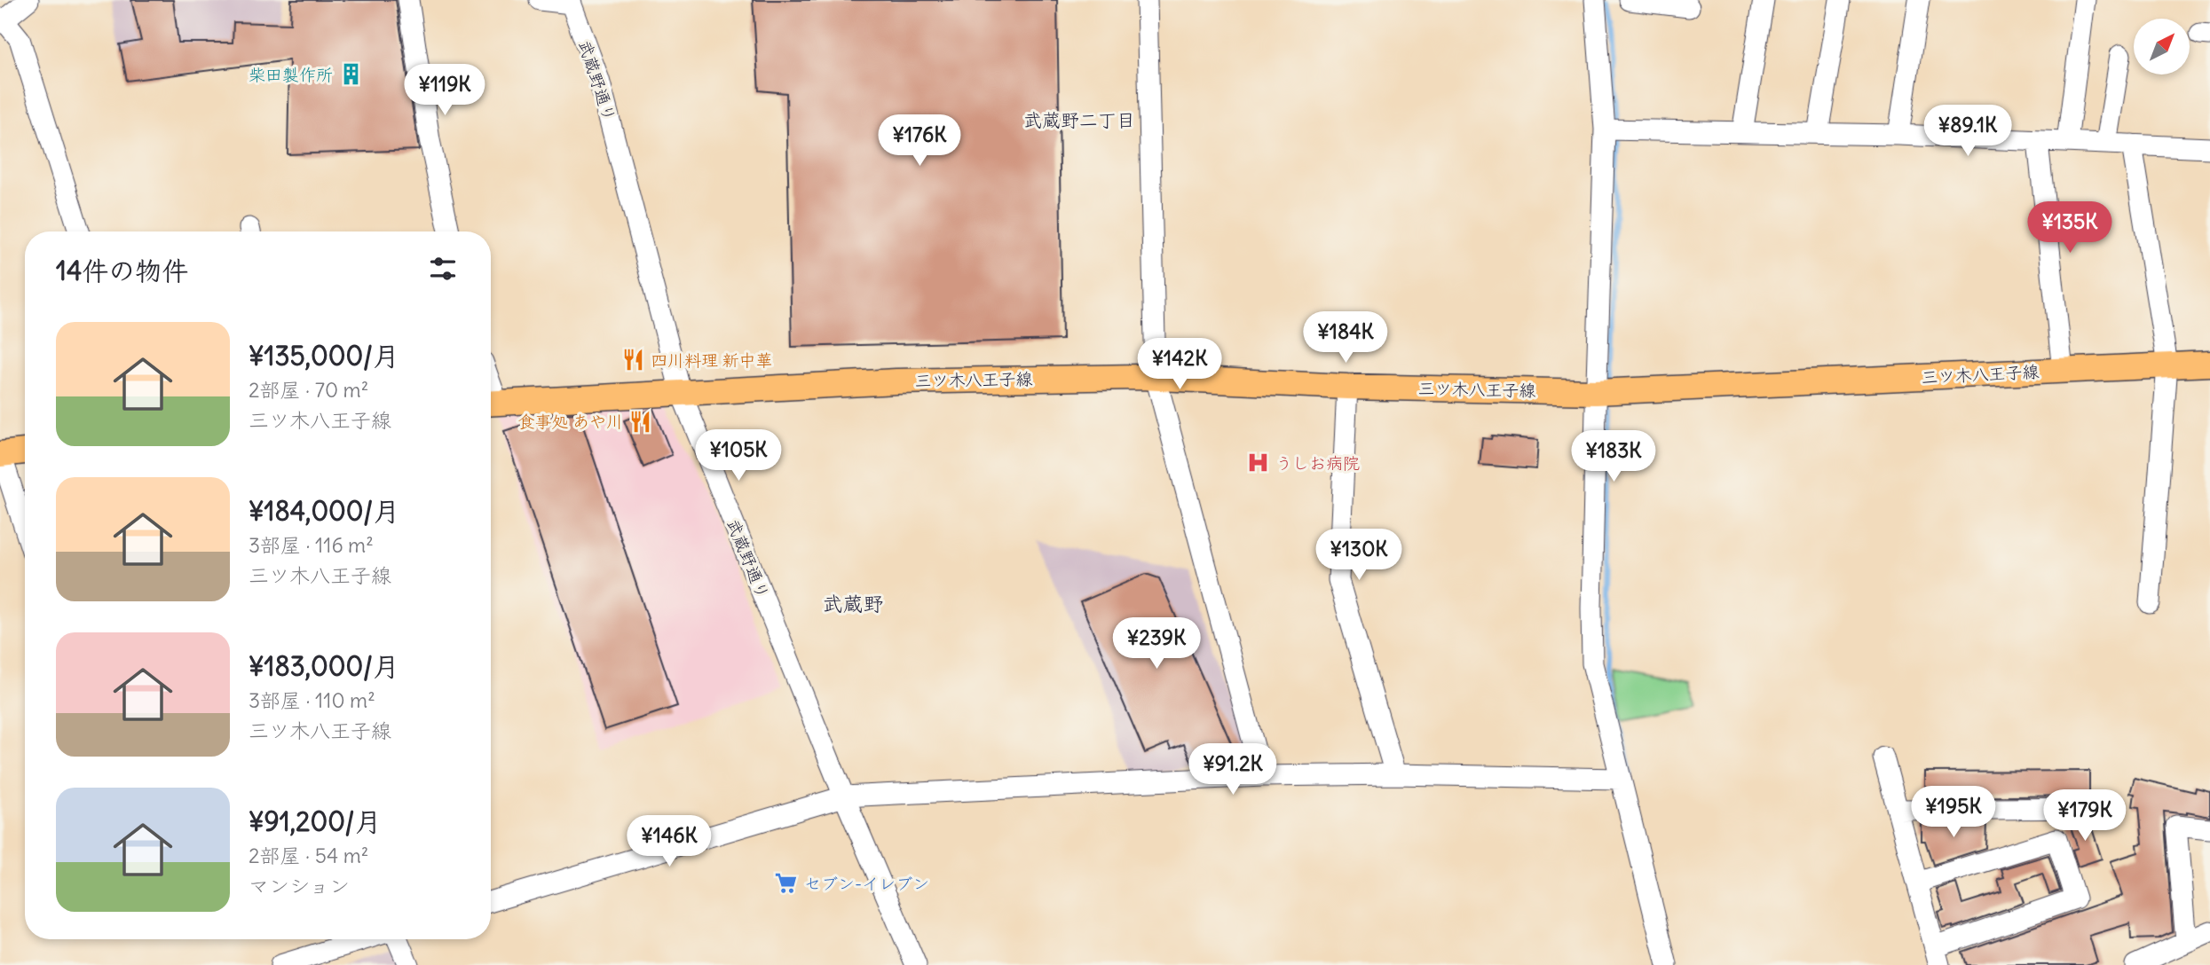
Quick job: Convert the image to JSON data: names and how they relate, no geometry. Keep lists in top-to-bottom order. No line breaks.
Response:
{"streets":{"main road":["三ツ木八王子線"],"street":["武蔵野通り"]},"crossings":[["武蔵野通り","三ツ木八王子線"]],"districts":["武蔵野二丁目","武蔵野"],"places":{"building":["柴田製作所"],"restaurant":["四川料理 新中華","食事処 あや川"],"hospital":["うしお病院"],"supermarket":["セブン-イレブン"]},"north":"top right","page":{"price":["¥119K","¥89.1K","¥176K","¥135K","¥184K","¥142K","¥105K","¥183K","¥130K","¥239K","¥91.2K","¥195K","¥179K","¥146K"],"heading":"14件の物件","list":[{"name":"¥135,000/月","note":"2部屋 · 70 m² · 三ツ木八王子線"},{"name":"¥184,000/月","note":"3部屋 · 116 m² · 三ツ木八王子線"},{"name":"¥183,000/月","note":"3部屋 · 110 m² · 三ツ木八王子線"},{"name":"¥91,200/月","note":"2部屋 · 54 m² · マンション"}]}}
